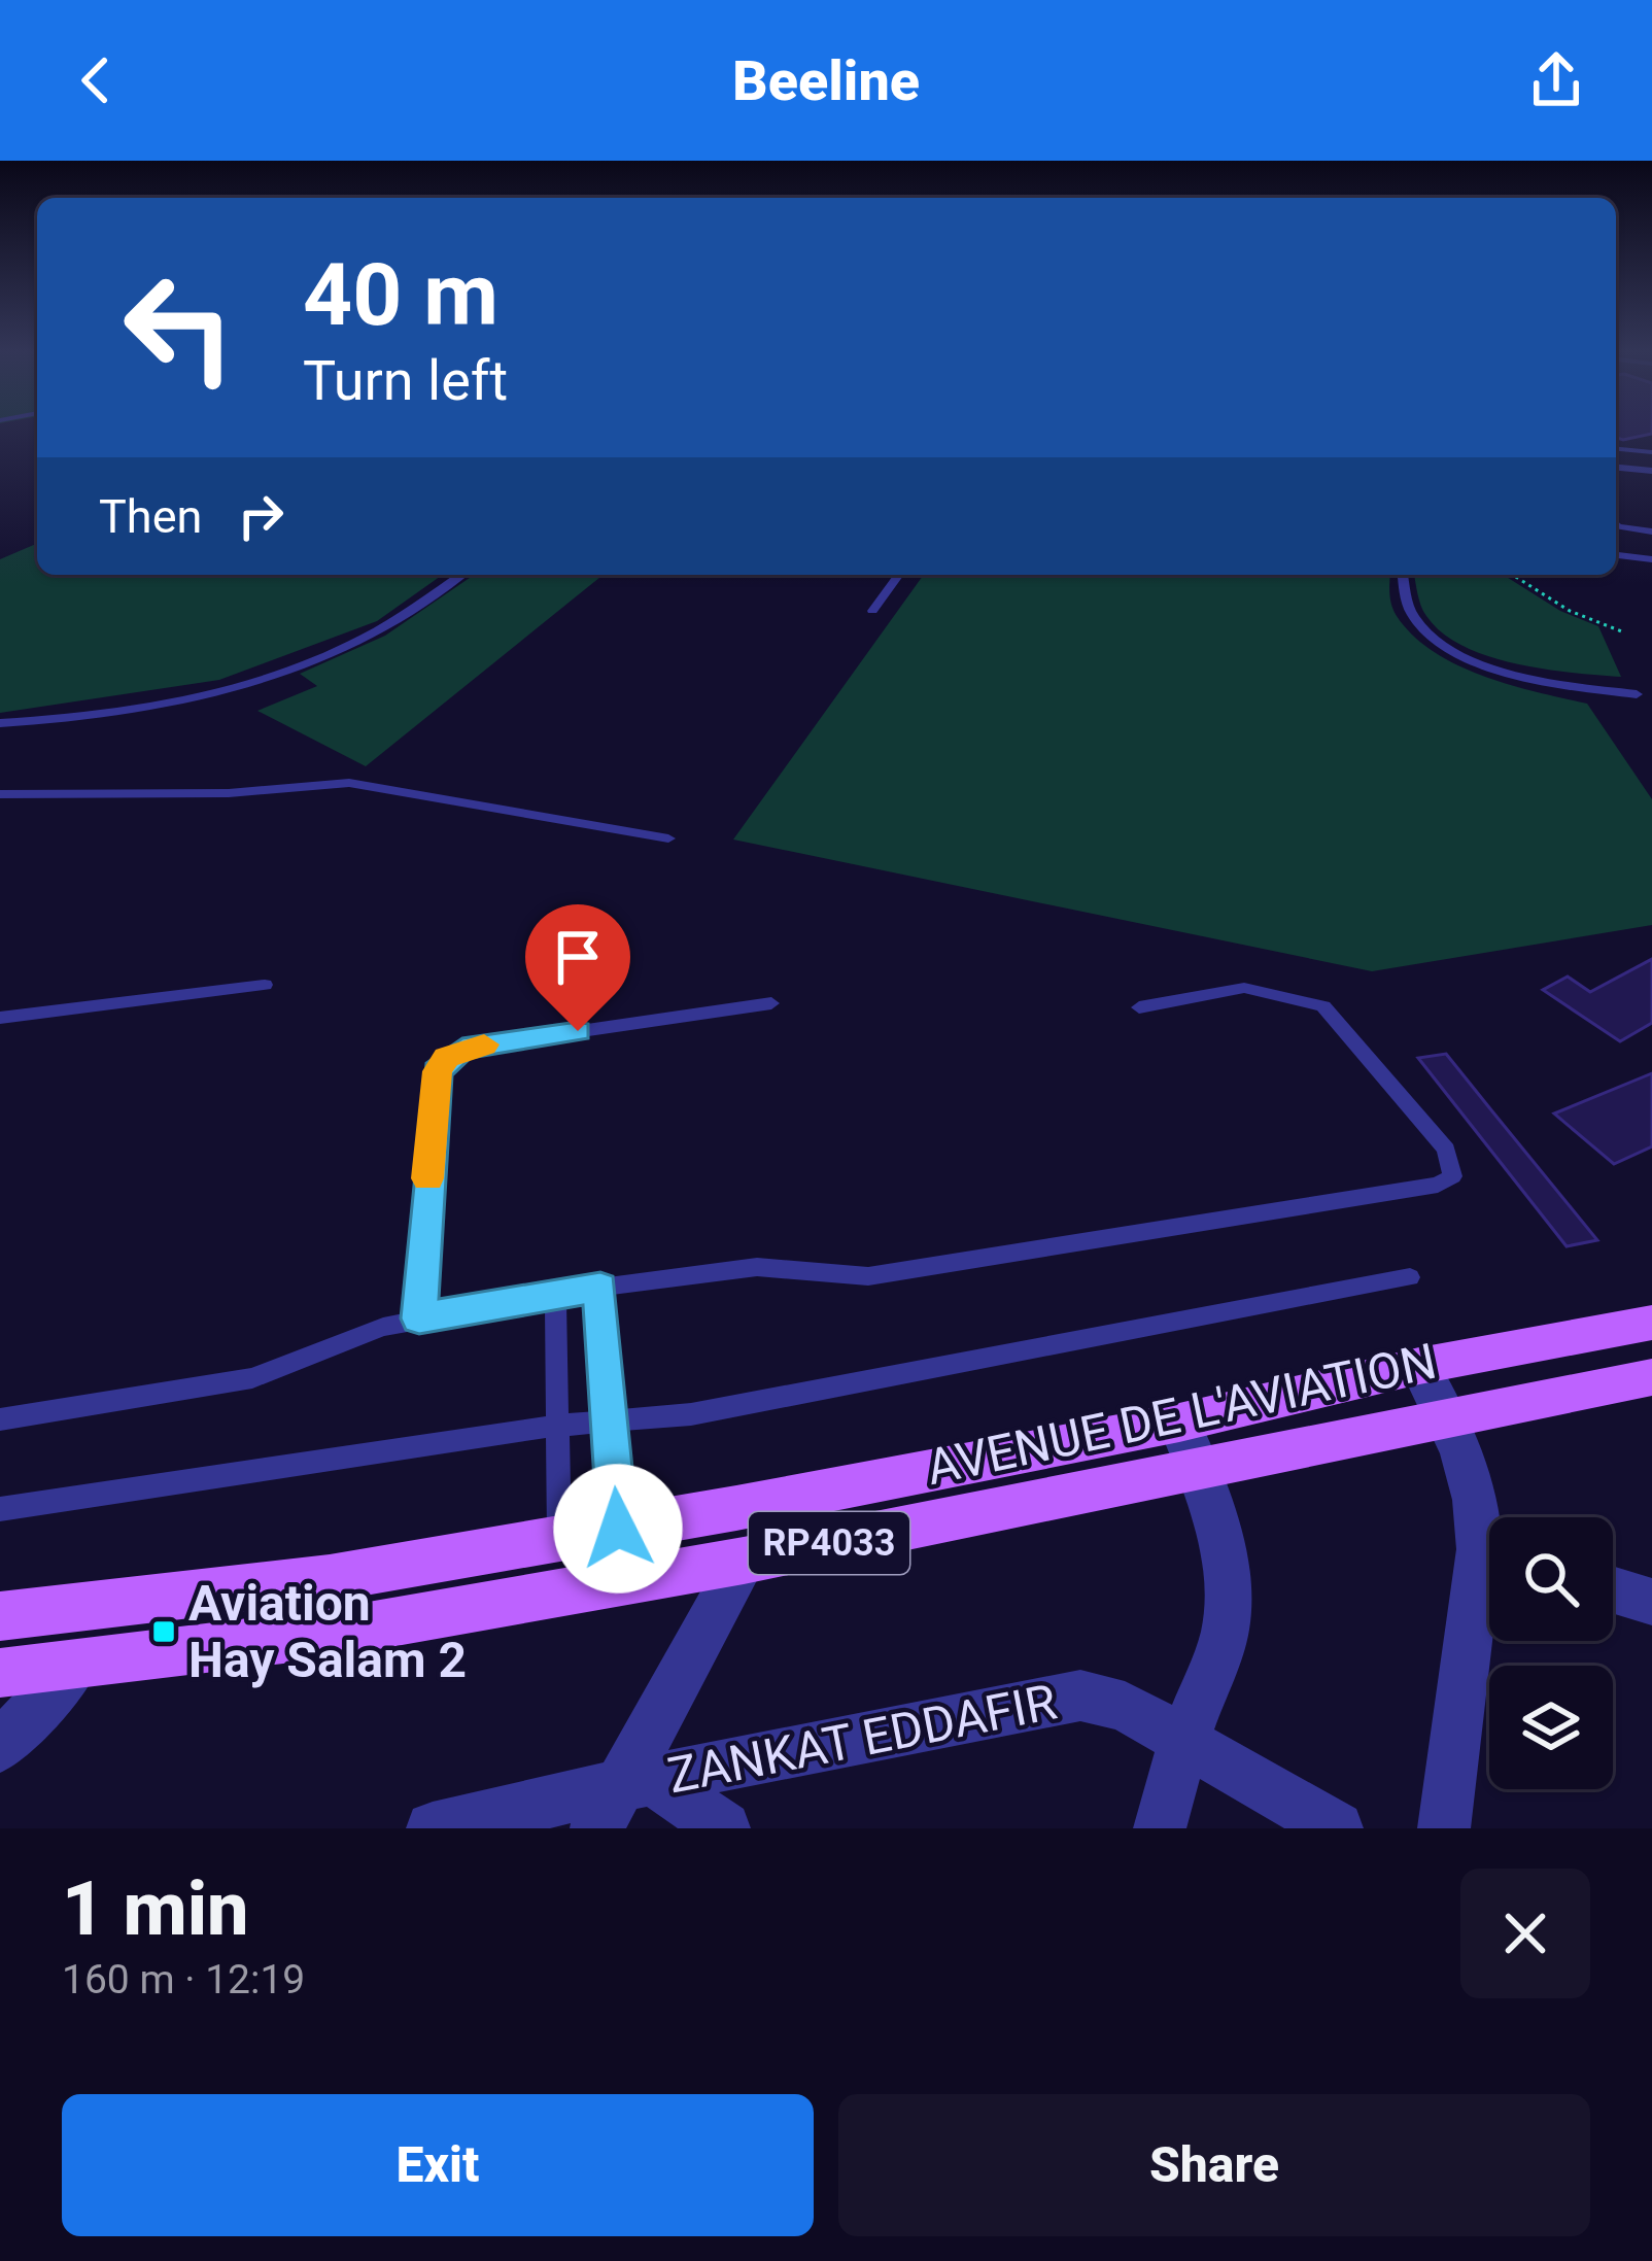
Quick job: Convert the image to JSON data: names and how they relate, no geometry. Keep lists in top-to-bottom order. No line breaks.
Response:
{"streets":{"main road":["AVENUE DE L'AVIATION","RP4033"],"street":["ZANKAT EDDAFIR"]},"places":{"transit":["Aviation Hay Salam 2"]},"page":{"header":"Beeline","turn":["40 m","Turn left"],"then":"Then","heading":["1 min","160 m · 12:19"],"buttons":["Exit","Share"]}}
